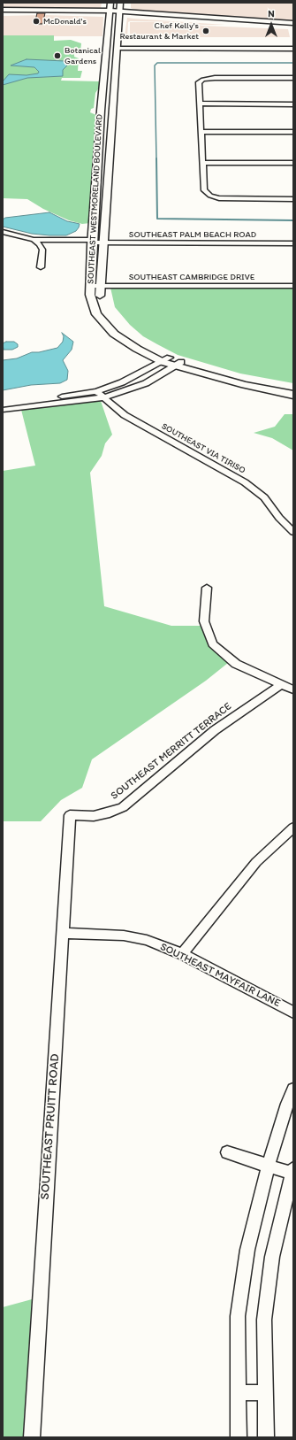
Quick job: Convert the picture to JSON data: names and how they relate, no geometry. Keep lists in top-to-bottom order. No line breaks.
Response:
{"streets":{"street":["SOUTHEAST WESTMORELAND BOULEVARD","SOUTHEAST PALM BEACH ROAD","SOUTHEAST CAMBRIDGE DRIVE","SOUTHEAST VIA TIRISO","SOUTHEAST MERRITT TERRACE","SOUTHEAST MAYFAIR LANE","SOUTHEAST PRUITT ROAD"]},"crossings":[["SOUTHEAST WESTMORELAND BOULEVARD","SOUTHEAST PALM BEACH ROAD"],["SOUTHEAST WESTMORELAND BOULEVARD","SOUTHEAST CAMBRIDGE DRIVE"],["SOUTHEAST MERRITT TERRACE","SOUTHEAST PRUITT ROAD"],["SOUTHEAST MAYFAIR LANE","SOUTHEAST PRUITT ROAD"]],"places":["McDonald's","Chef Kelly's Restaurant & Market","Botanical Gardens"],"north":"top"}
